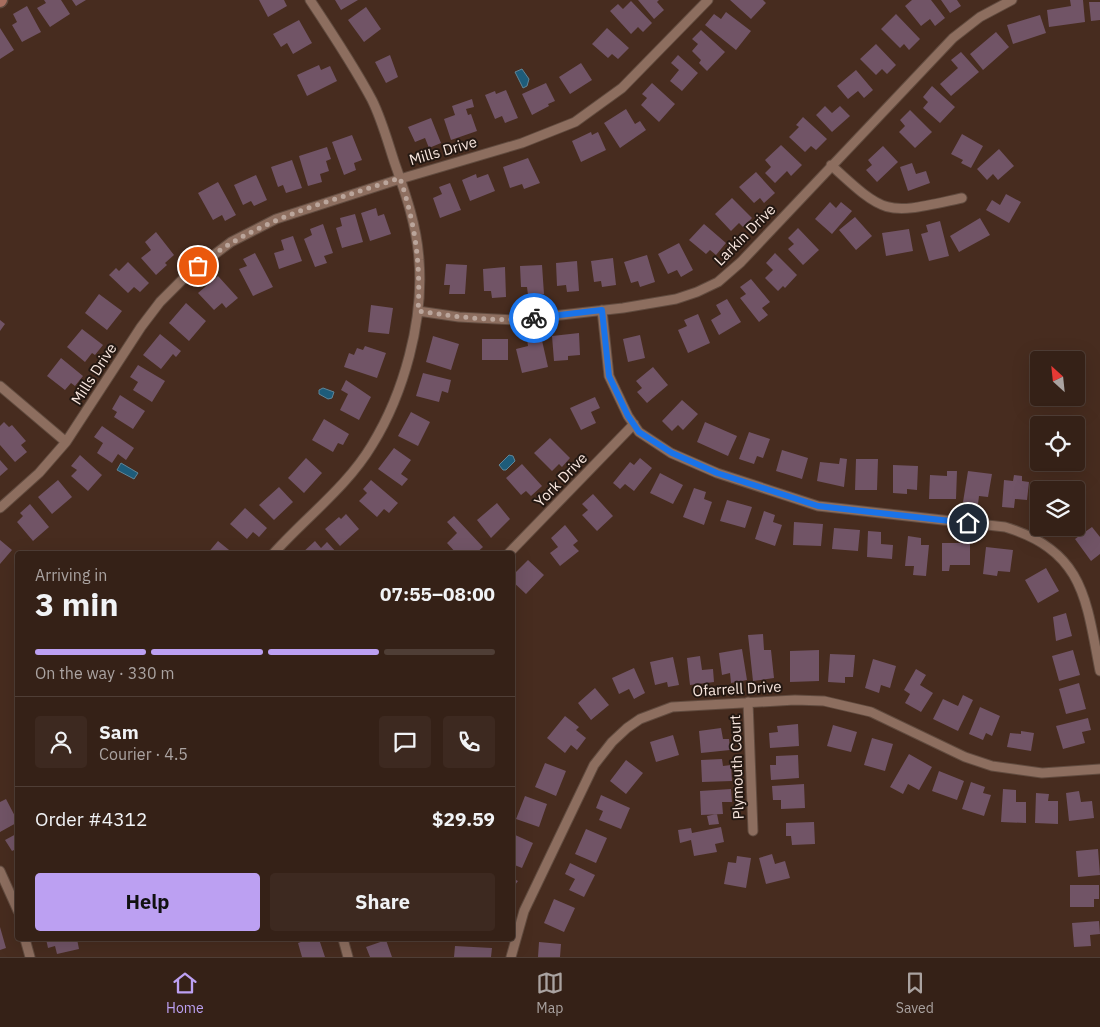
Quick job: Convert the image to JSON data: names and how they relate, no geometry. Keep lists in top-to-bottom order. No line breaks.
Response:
{"streets":{"street":["Mills Drive","Larkin Drive","York Drive","Ofarrell Drive","Plymouth Court"]},"crossings":[["Ofarrell Drive","Plymouth Court"]],"north":"top left","page":{"heading":["3 min","Arriving in","07:55–08:00"],"panel":["Sam","Courier · 4.5","Order #4312","$29.59"],"bar":"On the way · 330 m","buttons":["Help","Share"],"tabs":["Home","Map","Saved"]}}
